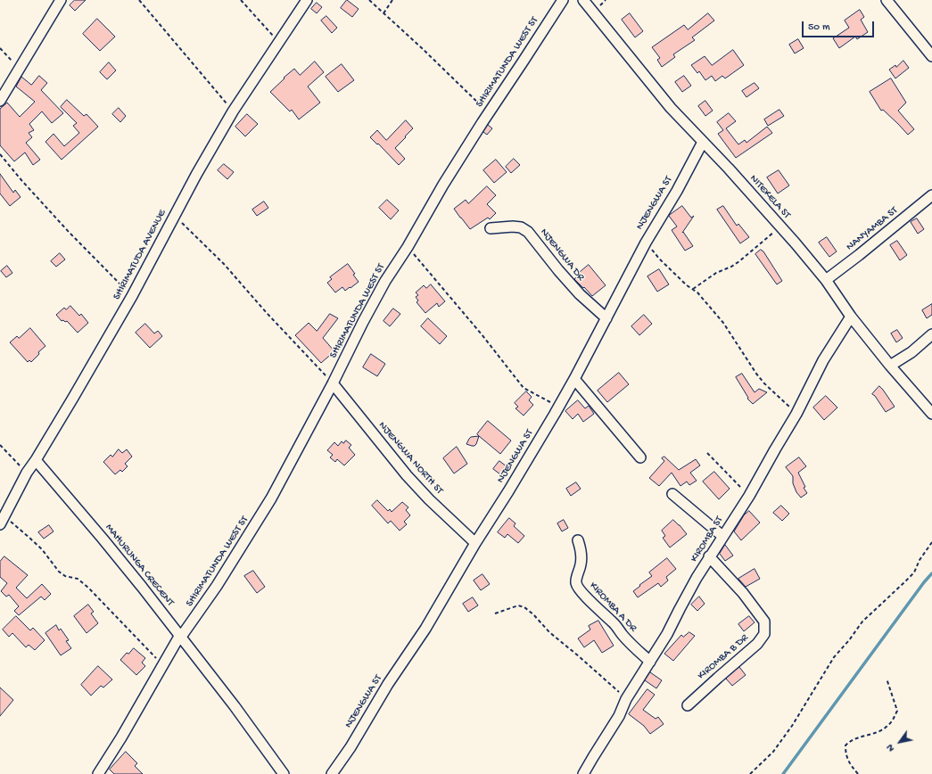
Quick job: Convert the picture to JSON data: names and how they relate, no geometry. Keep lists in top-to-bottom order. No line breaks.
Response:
{"streets":{"street":["SHIRIMATUNDA WEST ST","NITEKELA ST","NJENGWA ST","NANYAMBA ST","SHIRIMATUDA AVENUE","NJENGWA DR","NJENGWA NORTH ST","KIROMBA ST","MAHURUNGA CRECENT","KIROMBA A DR","KIROMBA B DR"]},"crossings":[["SHIRIMATUNDA WEST ST","NJENGWA NORTH ST"],["SHIRIMATUNDA WEST ST","MAHURUNGA CRECENT"],["NITEKELA ST","NJENGWA ST"],["NITEKELA ST","NANYAMBA ST"],["NITEKELA ST","KIROMBA ST"],["NJENGWA ST","NJENGWA DR"],["NJENGWA ST","NJENGWA NORTH ST"],["SHIRIMATUDA AVENUE","MAHURUNGA CRECENT"],["KIROMBA ST","KIROMBA A DR"],["KIROMBA ST","KIROMBA B DR"]],"scale_bar":"50 m","north":"bottom left"}
